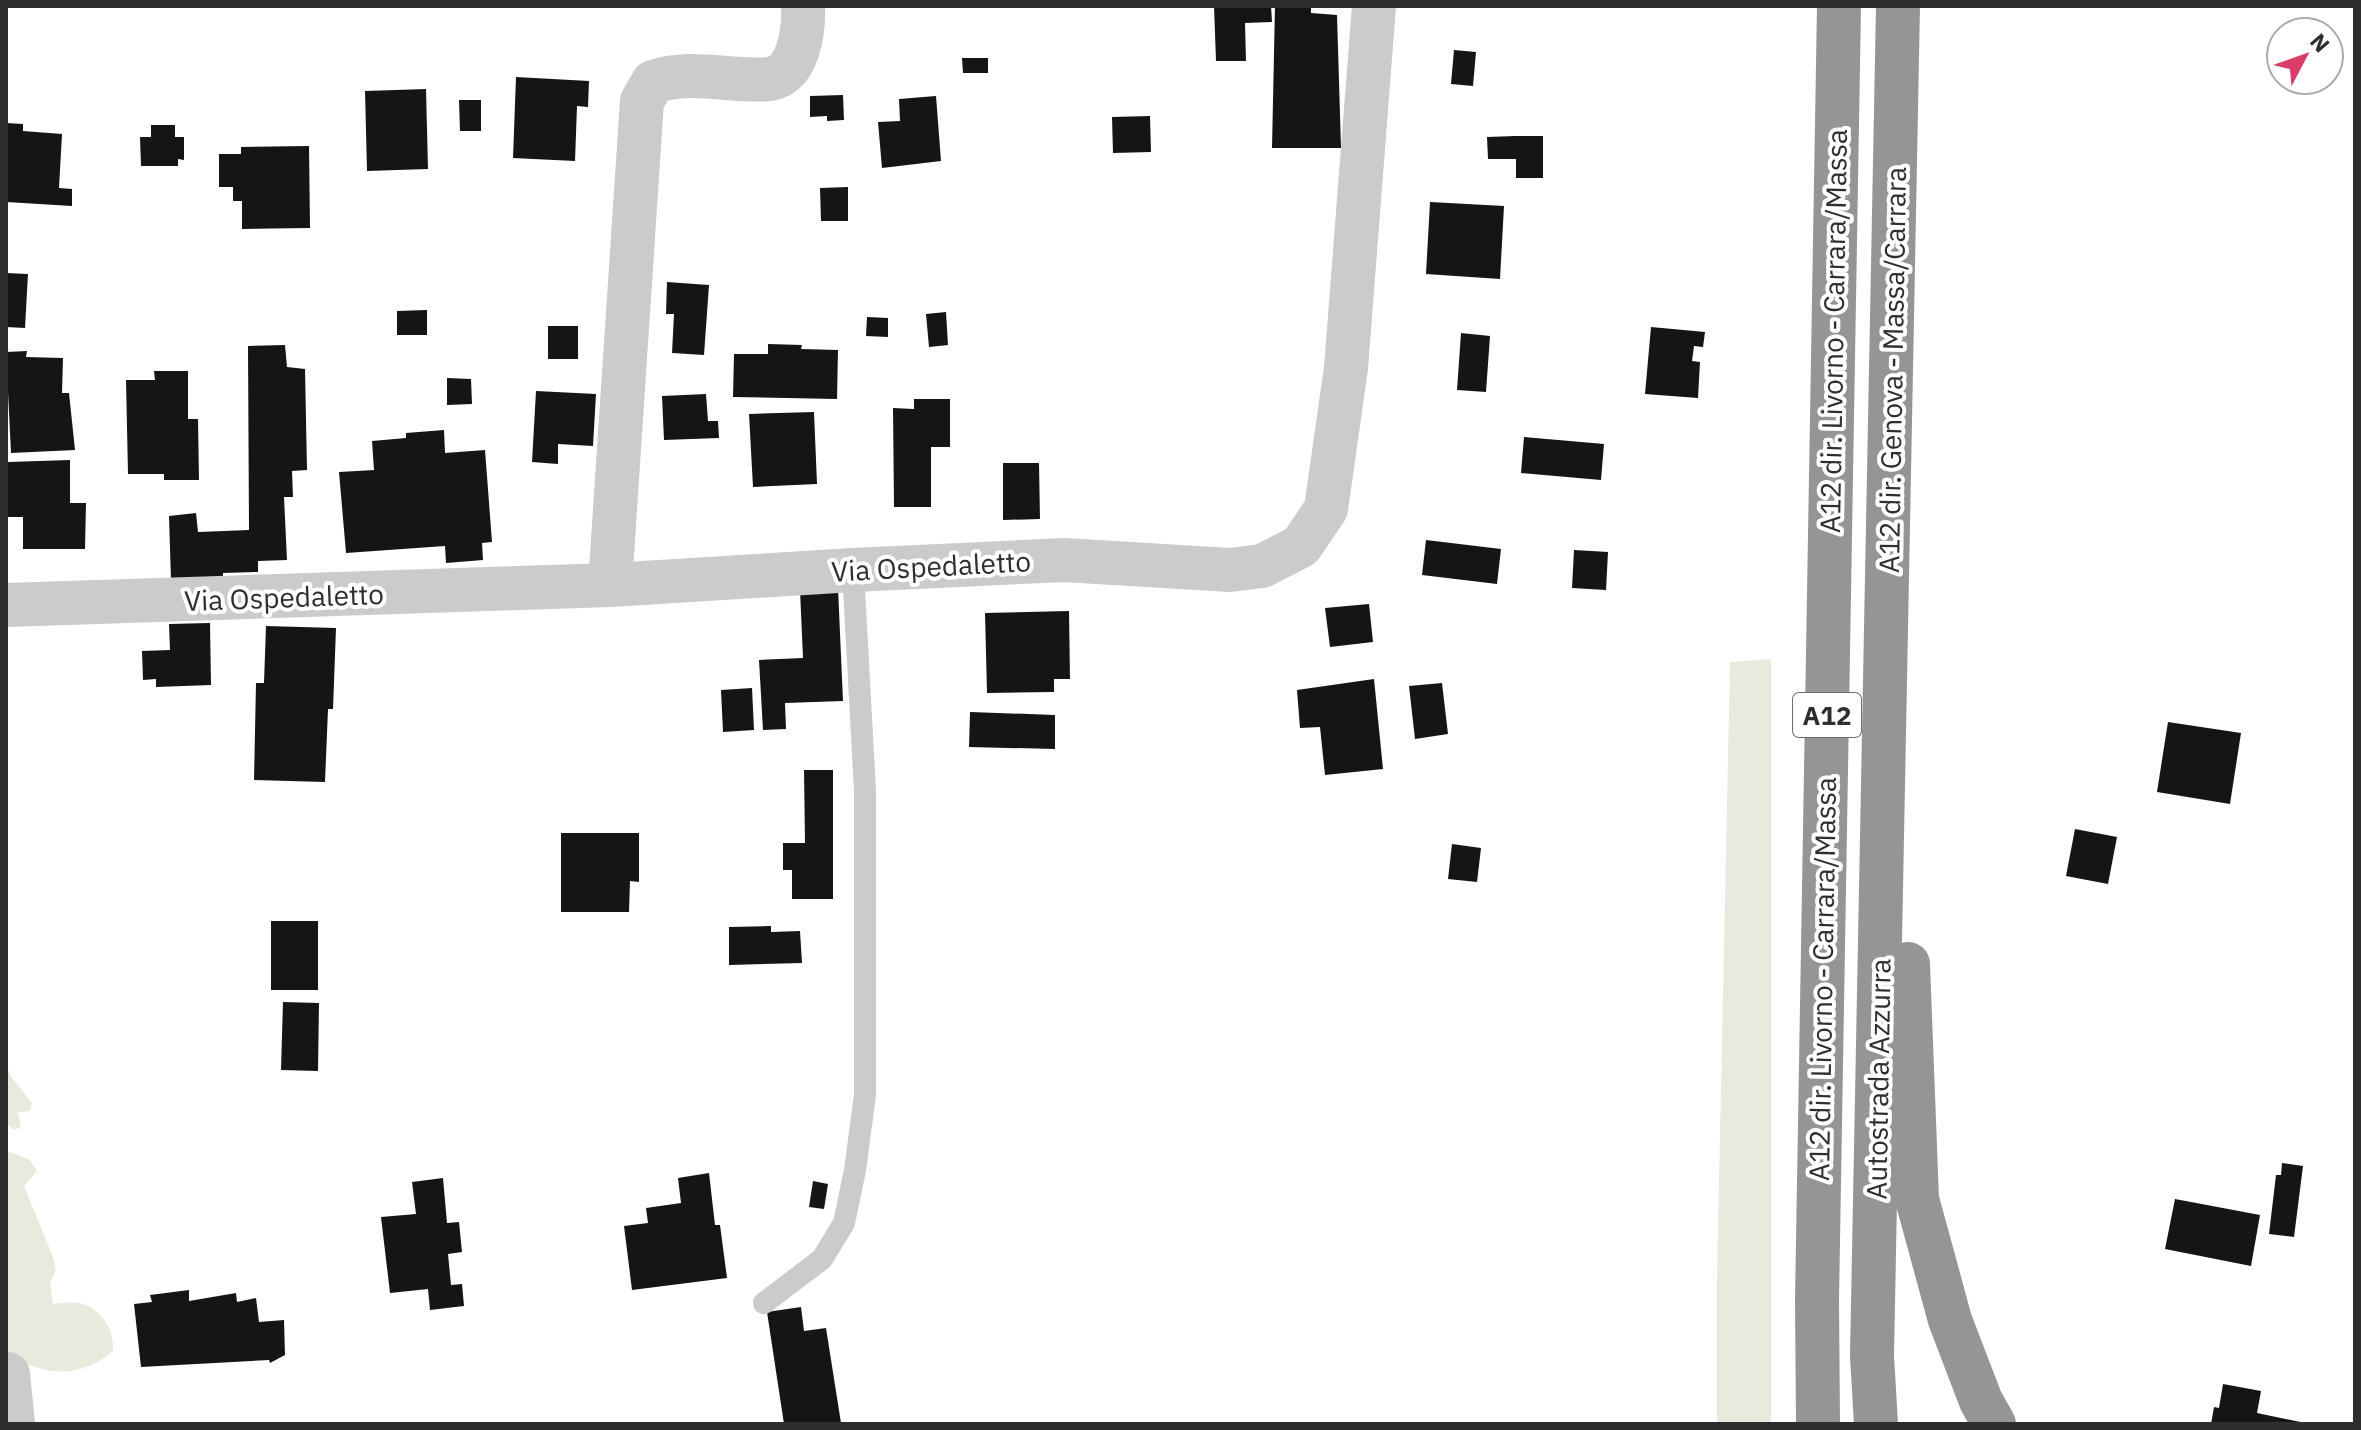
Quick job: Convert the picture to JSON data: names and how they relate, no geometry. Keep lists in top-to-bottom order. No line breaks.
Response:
{"streets":{"highway":["A12 dir. Livorno - Carrara/Massa","A12 dir. Genova - Massa/Carrara","A12","Autostrada Azzurra"],"street":["Via Ospedaletto"]},"crossings":[["A12 dir. Genova - Massa/Carrara","Autostrada Azzurra"]],"north":"top right"}
